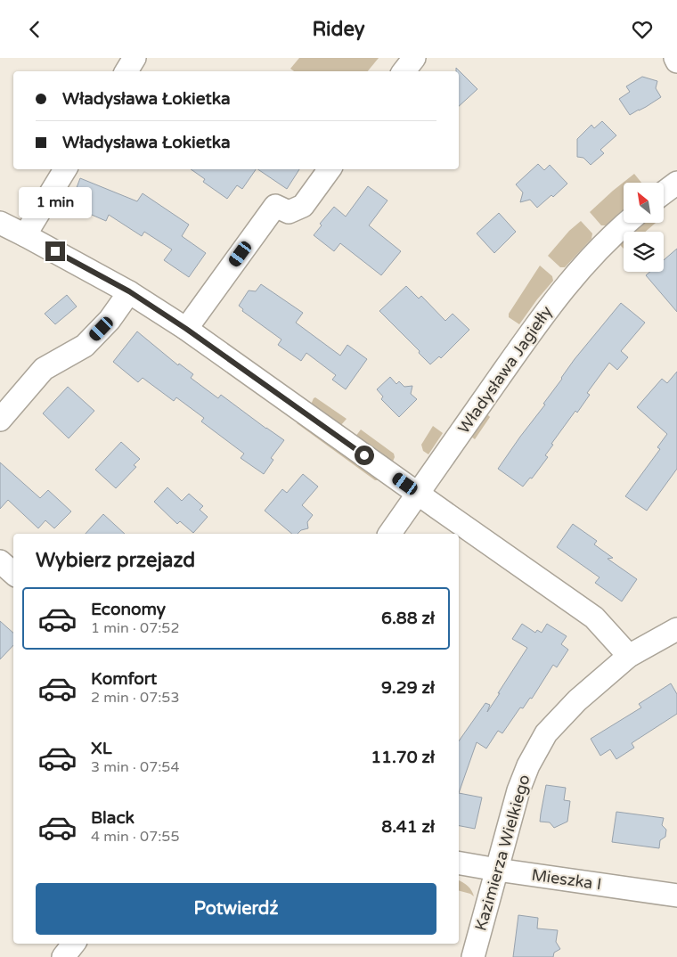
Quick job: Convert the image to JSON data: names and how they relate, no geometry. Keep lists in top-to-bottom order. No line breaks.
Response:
{"streets":{"street":["Władysława Jagiełły","Kazimierza Wielkiego","Mieszka I"]},"crossings":[["Kazimierza Wielkiego","Mieszka I"]],"north":"top left","page":{"header":"Ridey","banner":["Władysława Łokietka","Władysława Łokietka"],"bubble":"1 min","heading":"Wybierz przejazd","list":[{"name":"Economy","note":"1 min · 07:52","value":"6.88 zł"},{"name":"Komfort","note":"2 min · 07:53","value":"9.29 zł"},{"name":"XL","note":"3 min · 07:54","value":"11.70 zł"},{"name":"Black","note":"4 min · 07:55","value":"8.41 zł"}],"buttons":"Potwierdź"}}
